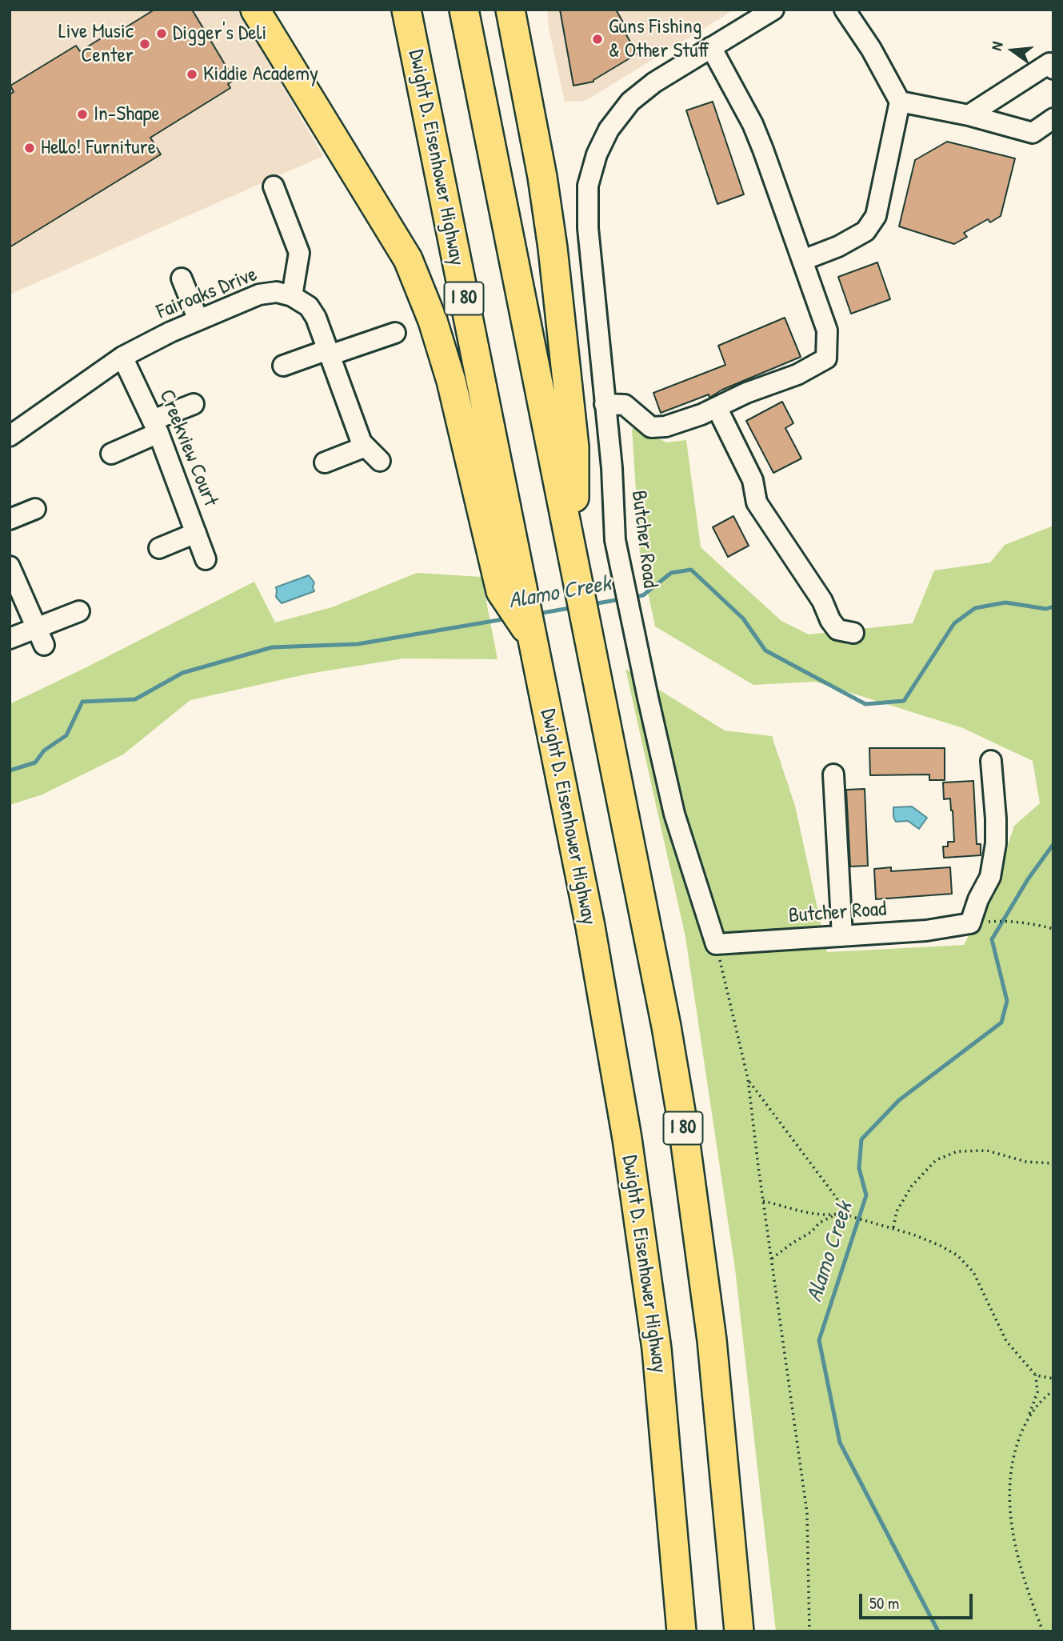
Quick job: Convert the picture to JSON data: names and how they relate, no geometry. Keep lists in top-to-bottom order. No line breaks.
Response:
{"streets":{"highway":["Dwight D. Eisenhower Highway","I 80"],"street":["Fairoaks Drive","Creekview Court","Butcher Road"]},"crossings":[["Fairoaks Drive","Creekview Court"]],"water":["Alamo Creek"],"places":["Digger's Deli","Guns Fishing & Other Stuff","Live Music Center","Kiddie Academy","In-Shape","Hello! Furniture"],"scale_bar":"50 m","north":"left"}
